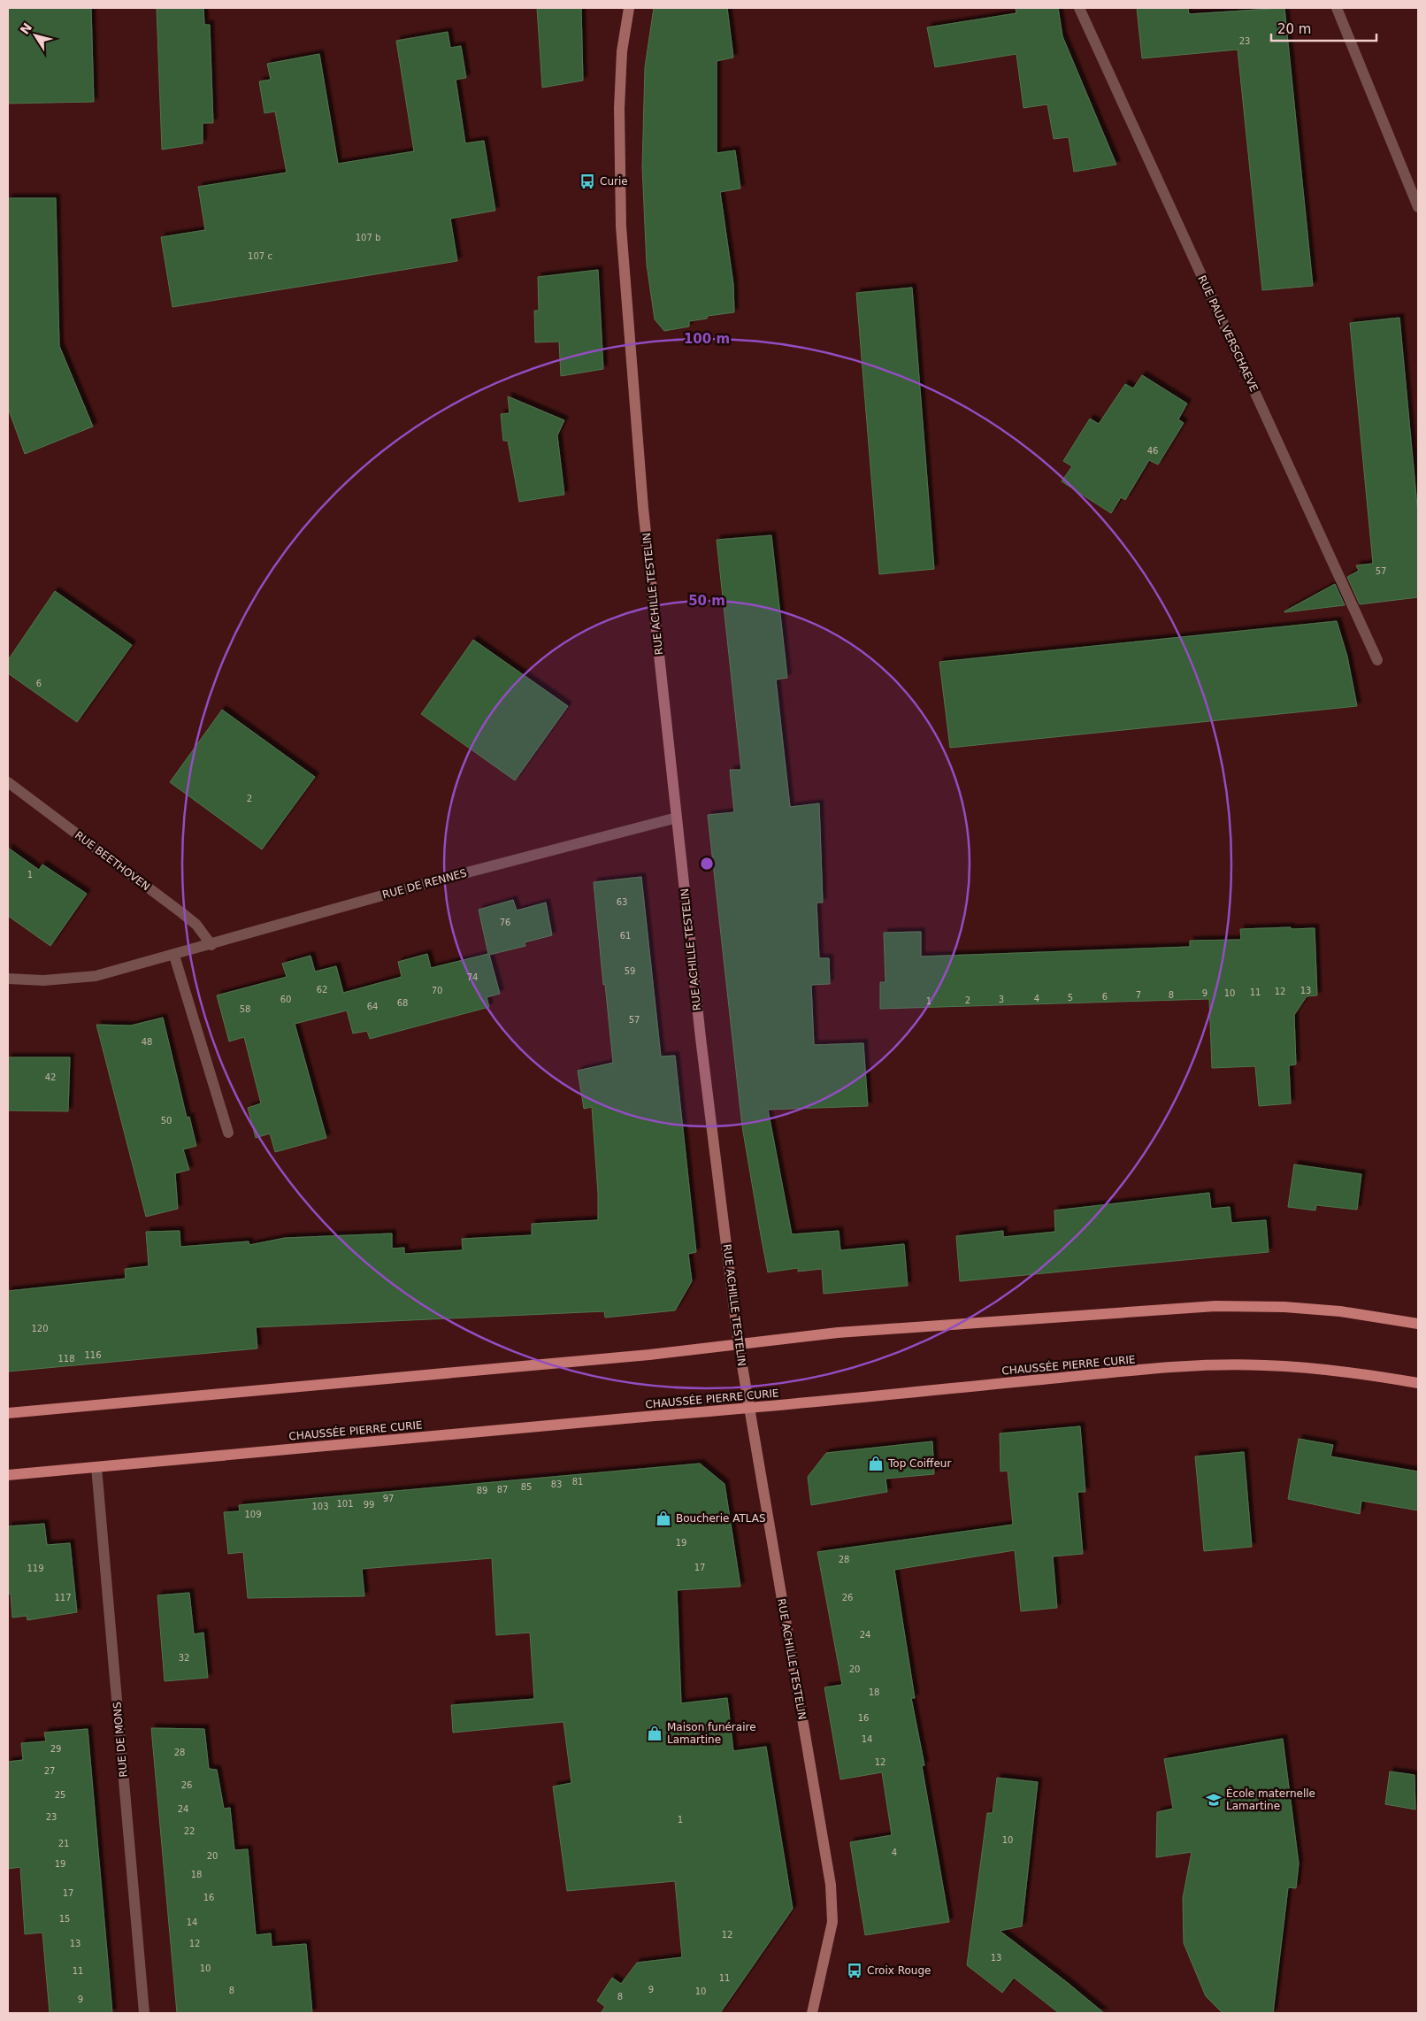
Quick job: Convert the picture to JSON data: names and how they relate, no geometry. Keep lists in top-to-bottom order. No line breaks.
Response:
{"streets":{"main road":["CHAUSSÉE PIERRE CURIE"],"street":["RUE PAUL VERSCHAEVE","RUE ACHILLE TESTELIN","RUE BEETHOVEN","RUE DE RENNES","RUE DE MONS"]},"crossings":[["RUE ACHILLE TESTELIN","RUE DE RENNES"],["RUE ACHILLE TESTELIN","CHAUSSÉE PIERRE CURIE"],["RUE BEETHOVEN","RUE DE RENNES"],["CHAUSSÉE PIERRE CURIE","RUE DE MONS"]],"places":{"bus stop":["Curie","Croix Rouge"],"shop":["Top Coiffeur","Boucherie ATLAS","Maison funéraire Lamartine"],"school or university":["École maternelle Lamartine"]},"house_numbers":["23","107 b","107 c","46","57","6","2","1","63","76","61","59","74","62","70","13","12","11","9","10","7","8","6","5","4","60","3","2","1","68","64","58","57","48","42","50","120","116","118","81","83","85","87","89","97","101","99","103","109","19","28","17","119","117","26","24","32","20","18","16","14","29","28","12","27","26","25","24","23","1","22","10","21","4","20","19","18","17","16","15","14","12","13","12","13","10","11","11","9","8","10","8","9"],"scale_bar":"20 m","north":"top left","rings":["100 m","50 m"]}
